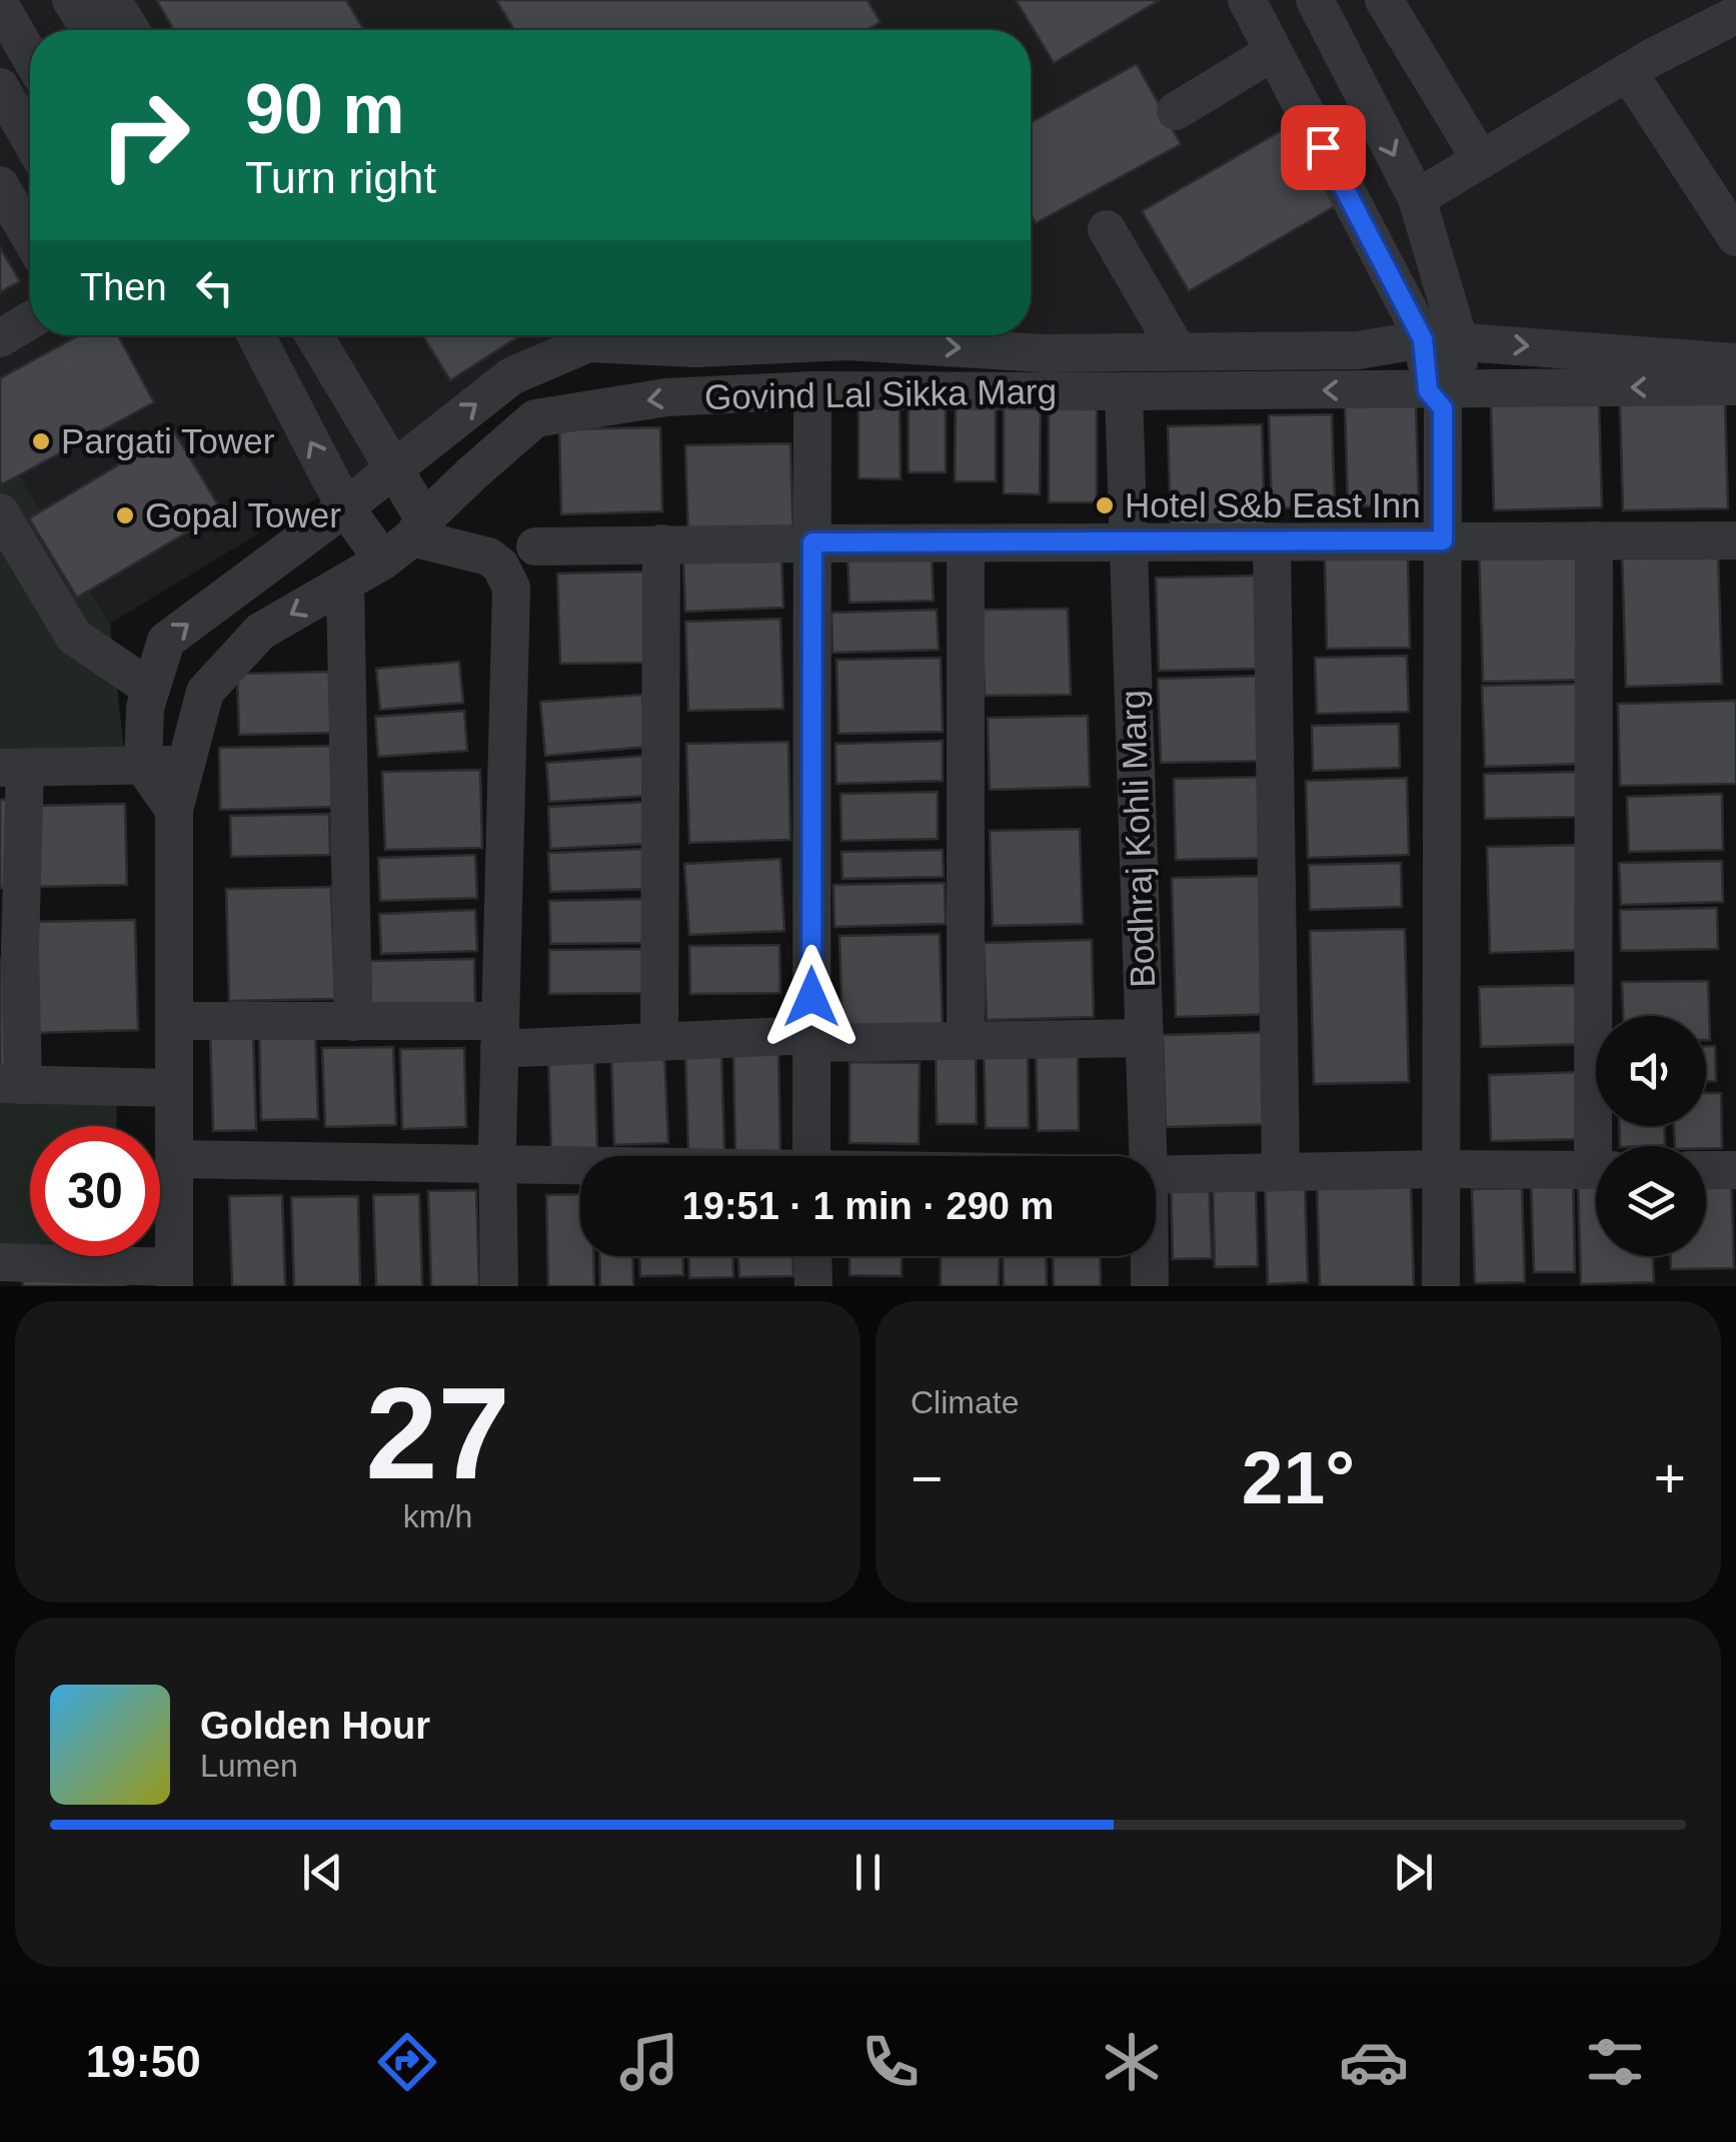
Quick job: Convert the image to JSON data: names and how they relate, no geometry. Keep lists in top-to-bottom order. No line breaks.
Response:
{"streets":{"street":["Govind Lal Sikka Marg","Bodhraj Kohli Marg"]},"crossings":[["Govind Lal Sikka Marg","Bodhraj Kohli Marg"]],"places":["Pargati Tower","Hotel S&b East Inn","Gopal Tower"],"page":{"turn":["90 m","Turn right"],"then":"Then","limit":"30","trip":"19:51 · 1 min · 290 m","tile":[["27","km/h"],"Climate"],"heat":["−","21°","+"],"song":["Golden Hour","Lumen"],"tabs":"19:50"}}
